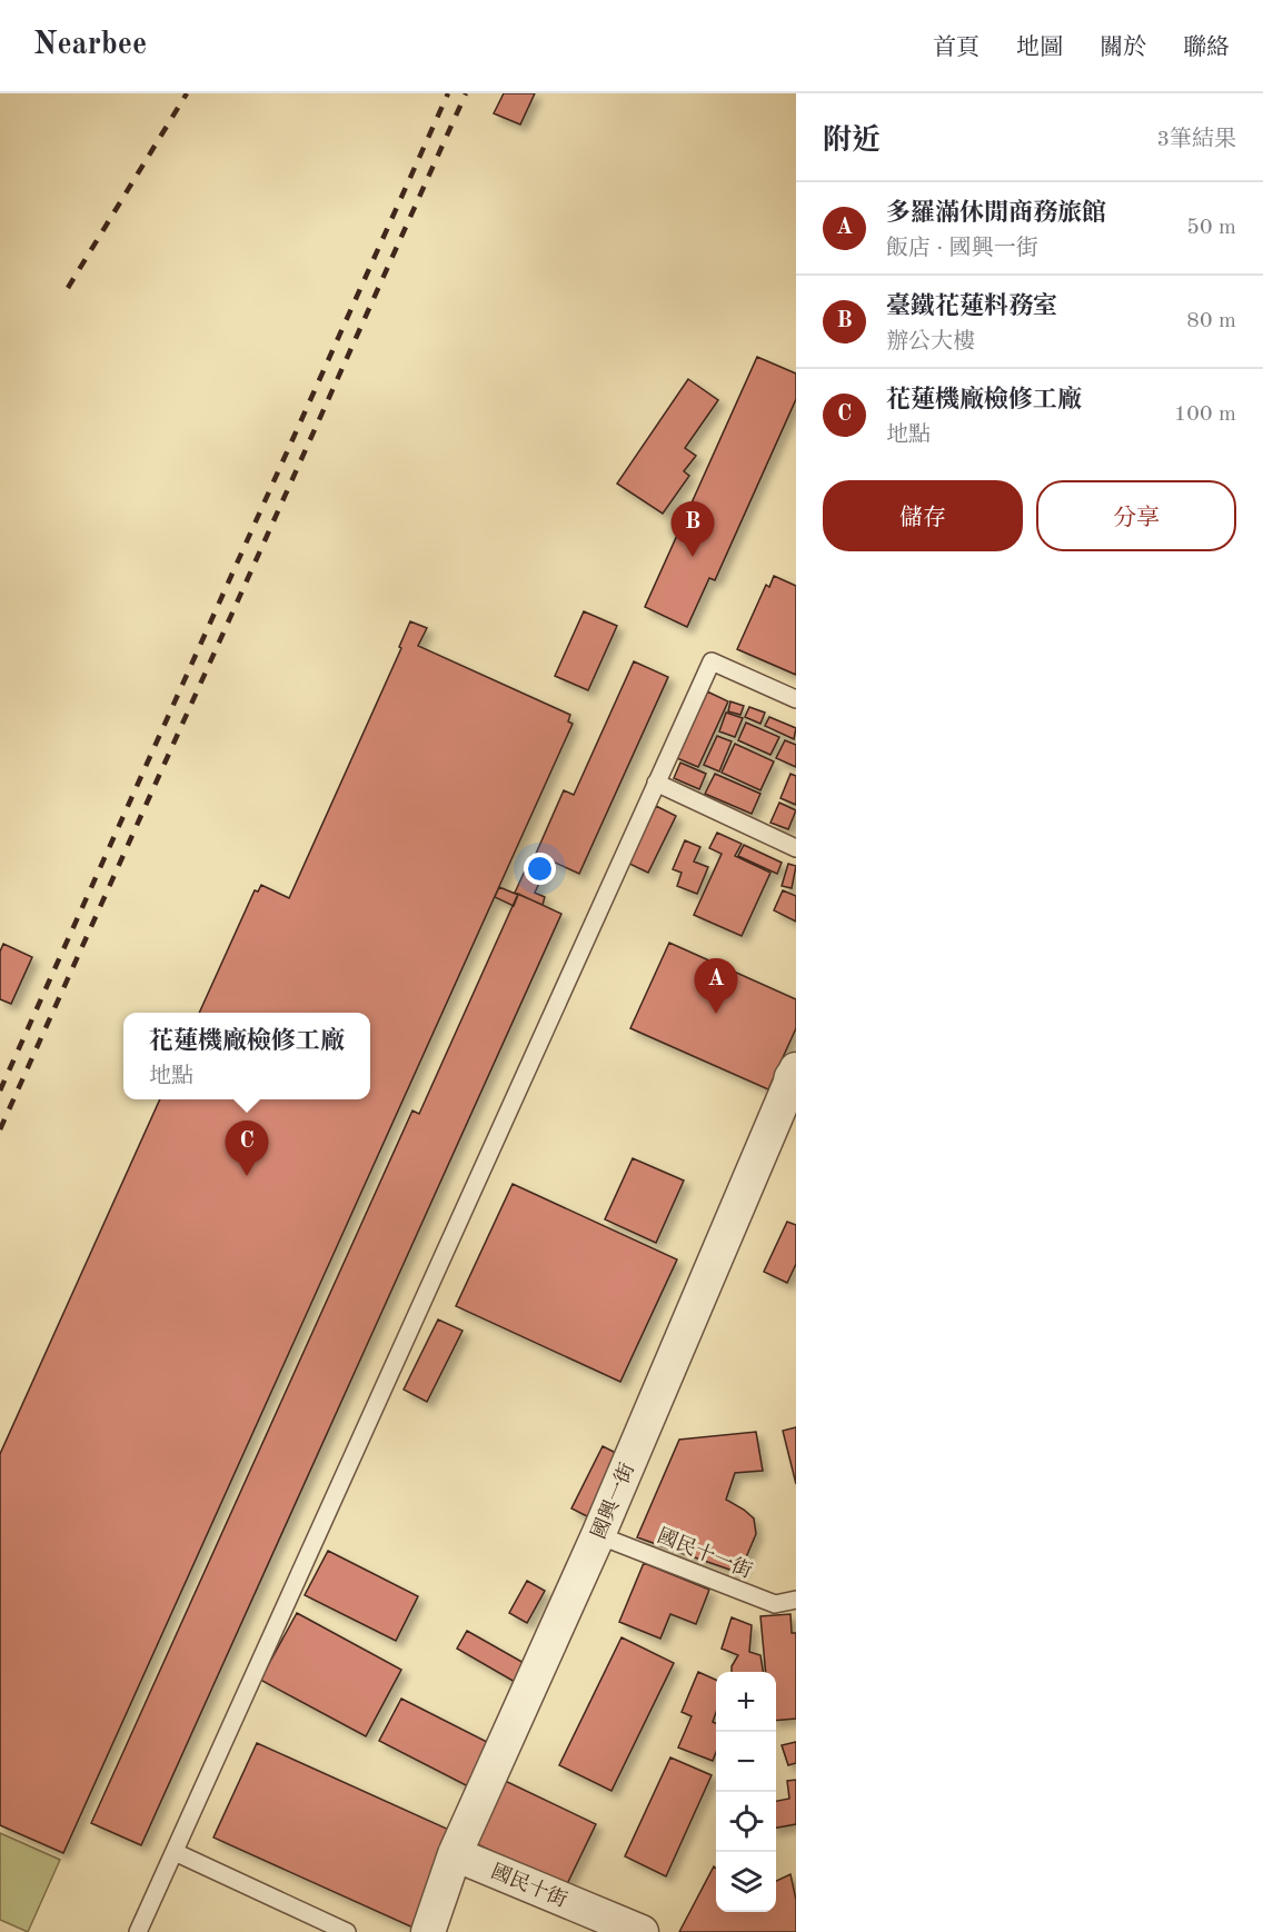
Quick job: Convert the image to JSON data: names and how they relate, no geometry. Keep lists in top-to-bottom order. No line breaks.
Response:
{"streets":{"street":["國興一街","國民十街"],"lane":["國民十一街"]},"crossings":[["國興一街","國民十一街"],["國興一街","國民十街"]],"page":{"header":"Nearbee","nav":["首頁","地圖","關於","聯絡"],"heading":["附近","3筆結果"],"list":[{"mark":"A","name":"多羅滿休閒商務旅館","note":"飯店 · 國興一街","value":"50 m"},{"mark":"B","name":"臺鐵花蓮料務室","note":"辦公大樓","value":"80 m"},{"mark":"C","name":"花蓮機廠檢修工廠","note":"地點","value":"100 m"}],"buttons":["儲存","分享"],"pins":["B","A","C"],"popup":["花蓮機廠檢修工廠","地點"],"map_buttons":["+","−"]}}
